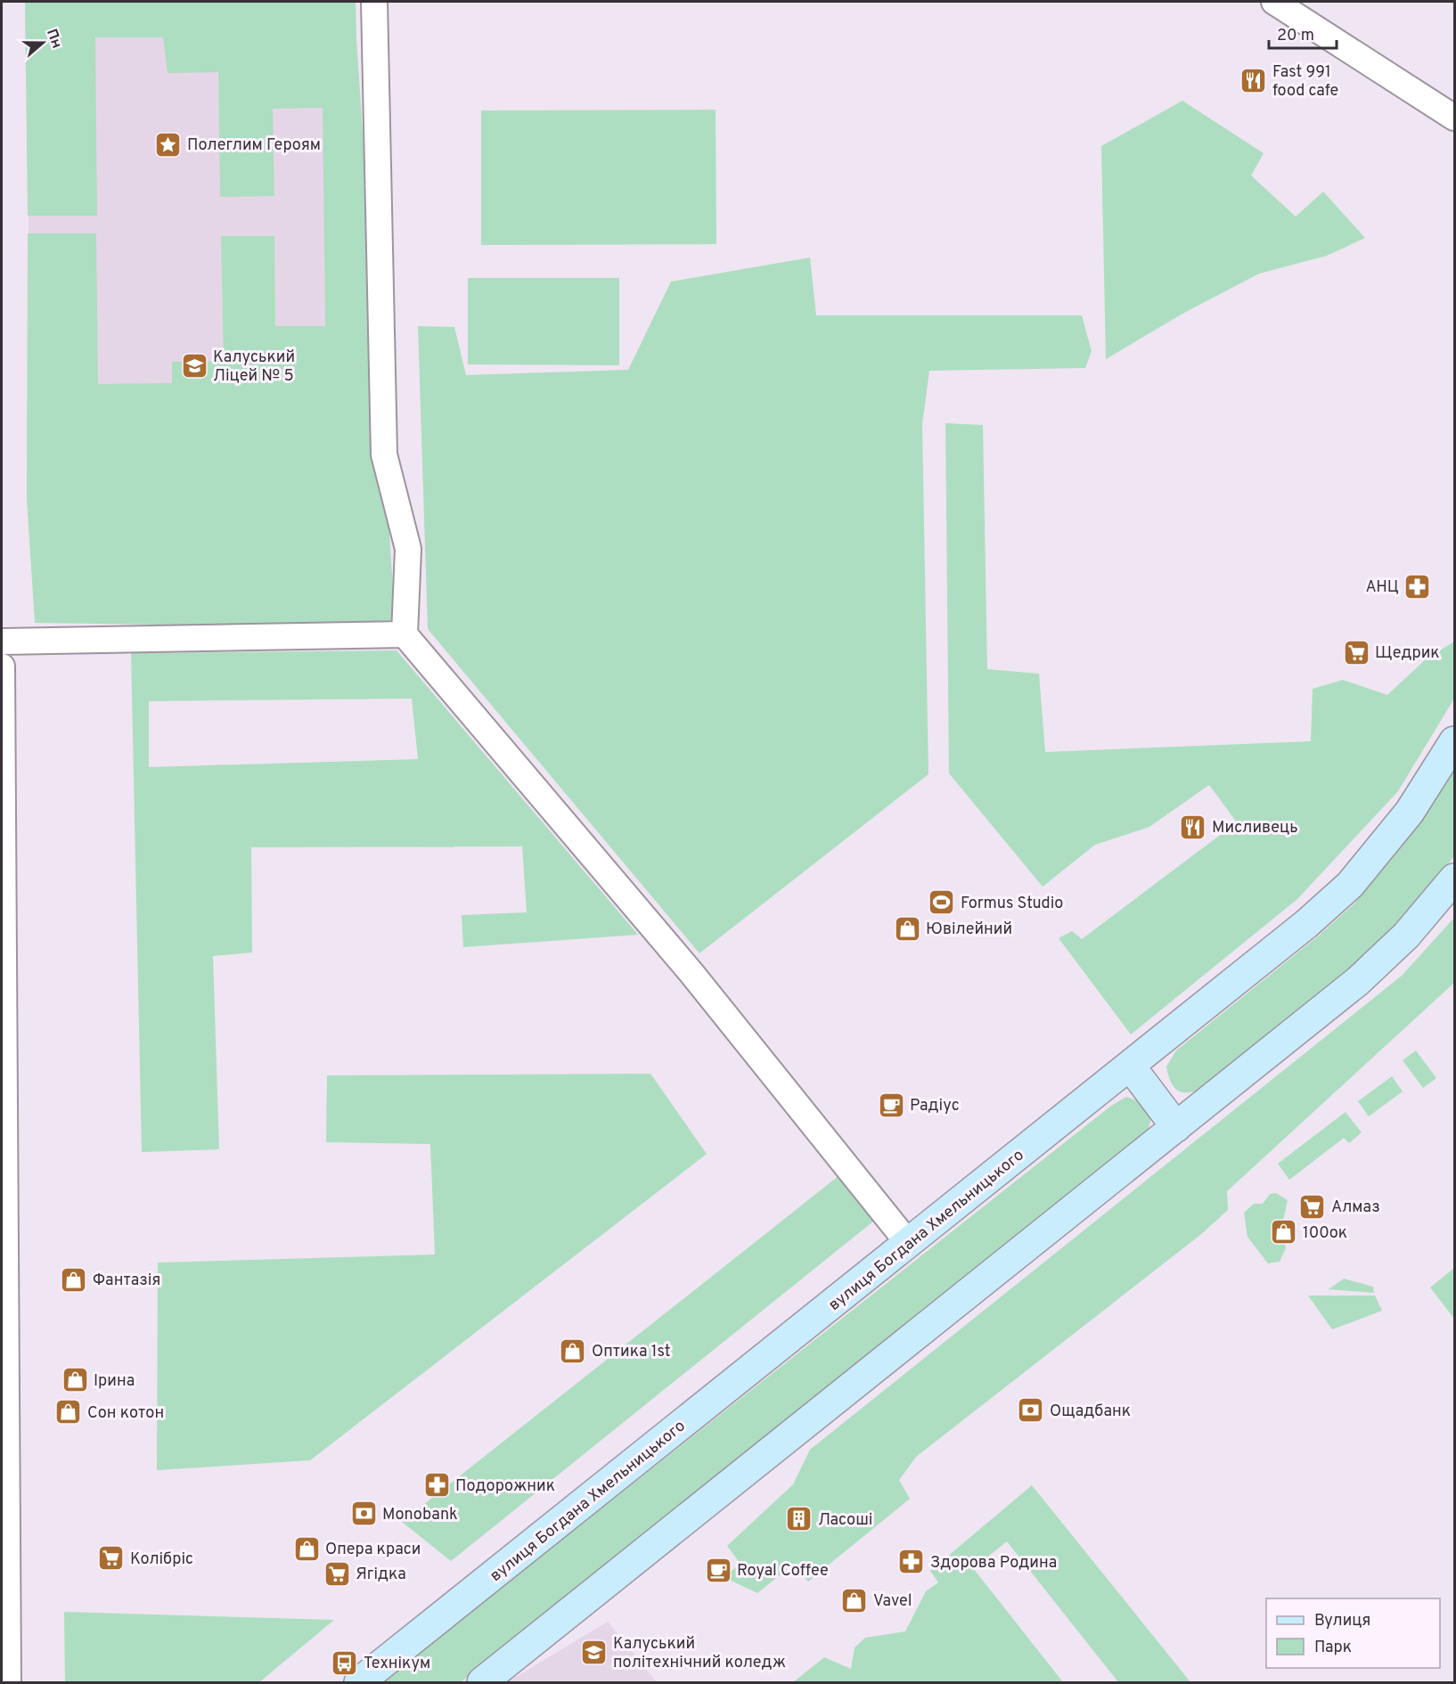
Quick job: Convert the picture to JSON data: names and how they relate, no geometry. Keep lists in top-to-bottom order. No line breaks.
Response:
{"streets":{"street":["вулиця Богдана Хмельницького"]},"places":{"restaurant":["Fast 991 food cafe","Мисливець"],"place":["Полеглим Героям"],"school or university":["Калуський Ліцей № 5","Калуський політехнічний коледж"],"pharmacy":["АНЦ","Подорожник","Здорова Родина"],"supermarket":["Щедрик","Алмаз","Колібріс","Ягідка"],"sports":["Formus Studio"],"shop":["Ювілейний","100ок","Фантазія","Оптика 1st","Ірина","Сон котон","Опера краси","Vavel"],"cafe":["Радіус","Royal Coffee"],"bank":["Ощадбанк","Monobank"],"building":["Ласоші"],"bus stop":["Технікум"]},"legend":["Вулиця","Парк"],"scale_bar":"20 m","north":"right"}
